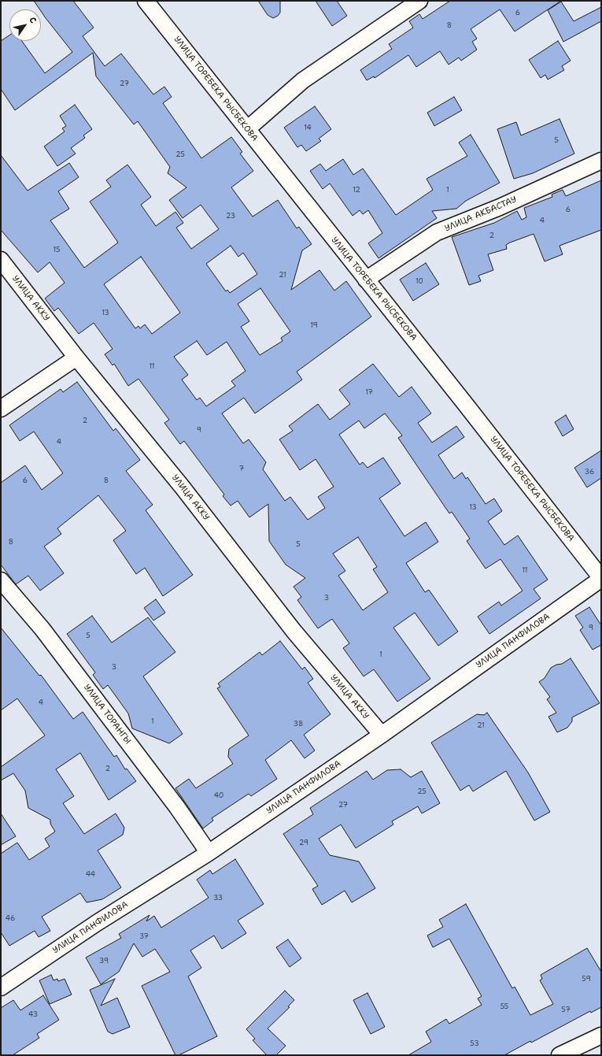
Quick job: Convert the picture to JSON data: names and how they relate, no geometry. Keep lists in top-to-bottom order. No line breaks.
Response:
{"streets":{"street":["УЛИЦА ТОРЕБЕКА РЫСБЕКОВА","УЛИЦА АКБАСТАУ","УЛИЦА АККУ","УЛИЦА ПАНФИЛОВА","УЛИЦА ТОРАНГЫ"]},"crossings":[["УЛИЦА ТОРЕБЕКА РЫСБЕКОВА","УЛИЦА АКБАСТАУ"],["УЛИЦА ТОРЕБЕКА РЫСБЕКОВА","УЛИЦА ПАНФИЛОВА"],["УЛИЦА АККУ","УЛИЦА ПАНФИЛОВА"],["УЛИЦА ПАНФИЛОВА","УЛИЦА ТОРАНГЫ"]],"house_numbers":["6","8","27","14","5","25","12","1","6","23","4","2","15","21","10","13","19","11","17","2","9","4","7","36","6","8","13","8","5","11","3","9","5","1","3","4","1","38","21","2","25","40","27","29","44","33","46","37","39","59","55","57","43","53"],"north":"top right"}
